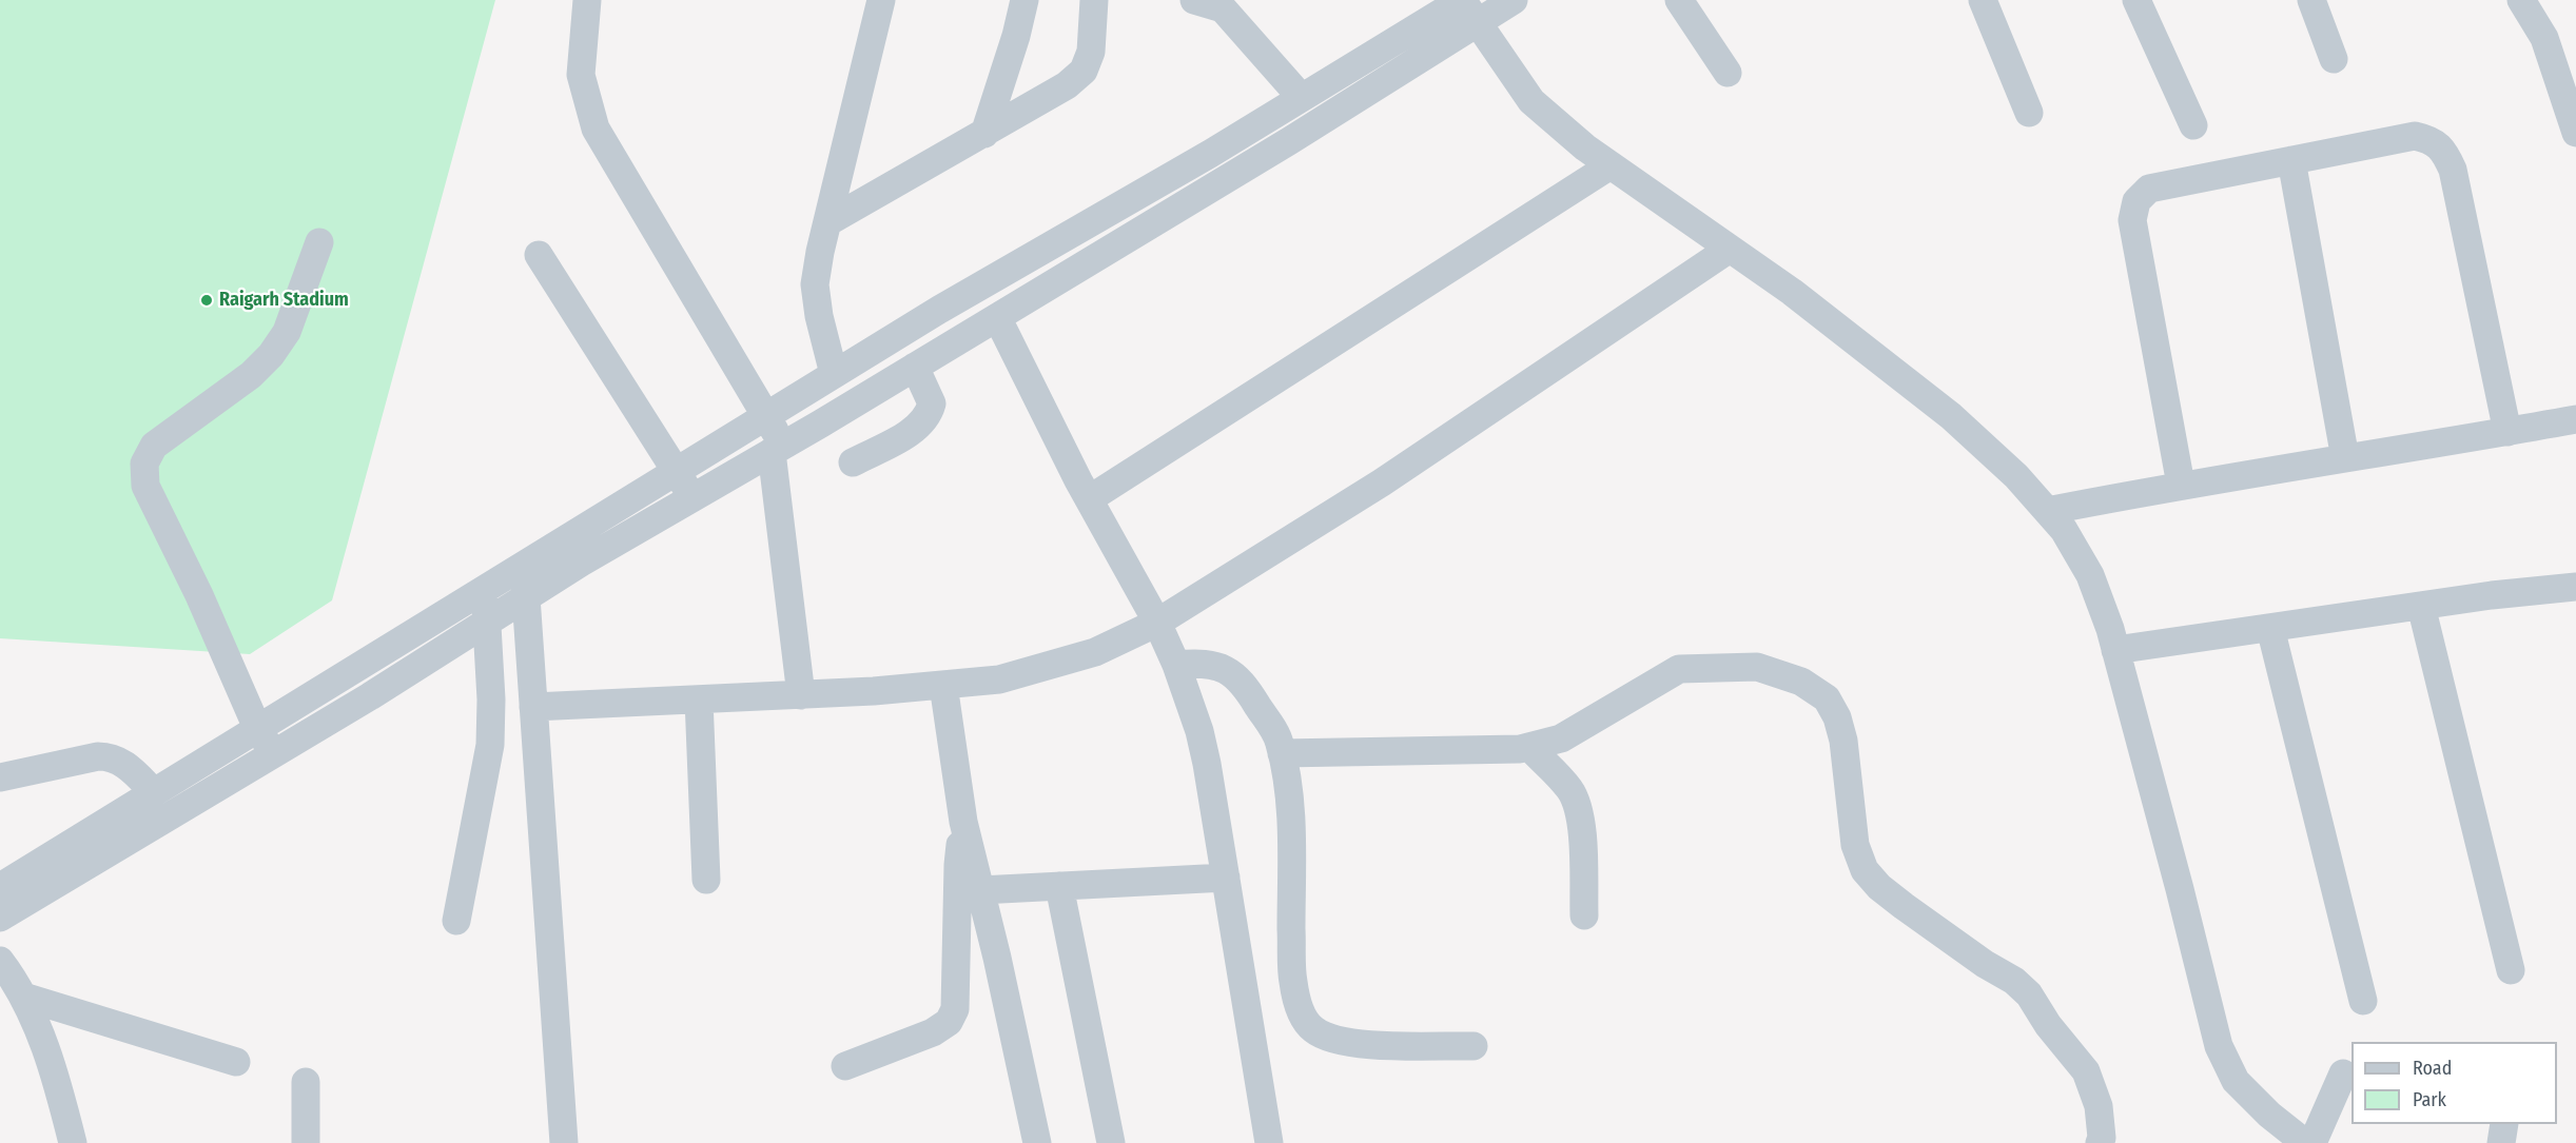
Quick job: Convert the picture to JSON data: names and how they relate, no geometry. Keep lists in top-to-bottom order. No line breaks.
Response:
{"places":["Raigarh Stadium"],"legend":["Road","Park"]}
